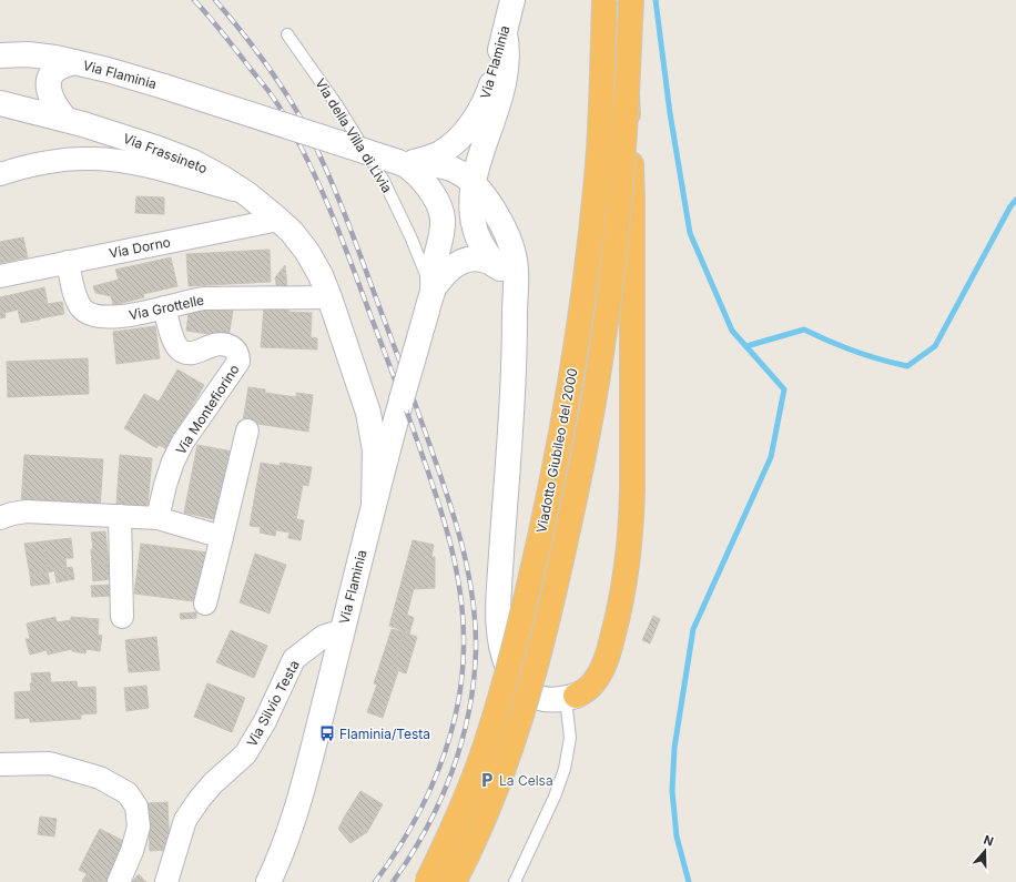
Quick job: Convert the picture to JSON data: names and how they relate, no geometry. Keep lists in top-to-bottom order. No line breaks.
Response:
{"streets":{"highway":["Viadotto Giubileo del 2000"],"street":["Via Flaminia","Via Frassineto","Via Dorno","Via Grottelle","Via Montefiorino","Via Silvio Testa"],"lane":["Via della Villa di Livia"]},"crossings":[["Via Flaminia","Via della Villa di Livia"],["Via Flaminia","Via Frassineto"],["Via Flaminia","Via Silvio Testa"],["Via Frassineto","Via Dorno"],["Via Frassineto","Via Grottelle"],["Via Dorno","Via Grottelle"],["Via Grottelle","Via Montefiorino"]],"places":{"bus stop":["Flaminia/Testa"],"parking":["La Celsa"]},"north":"top"}
